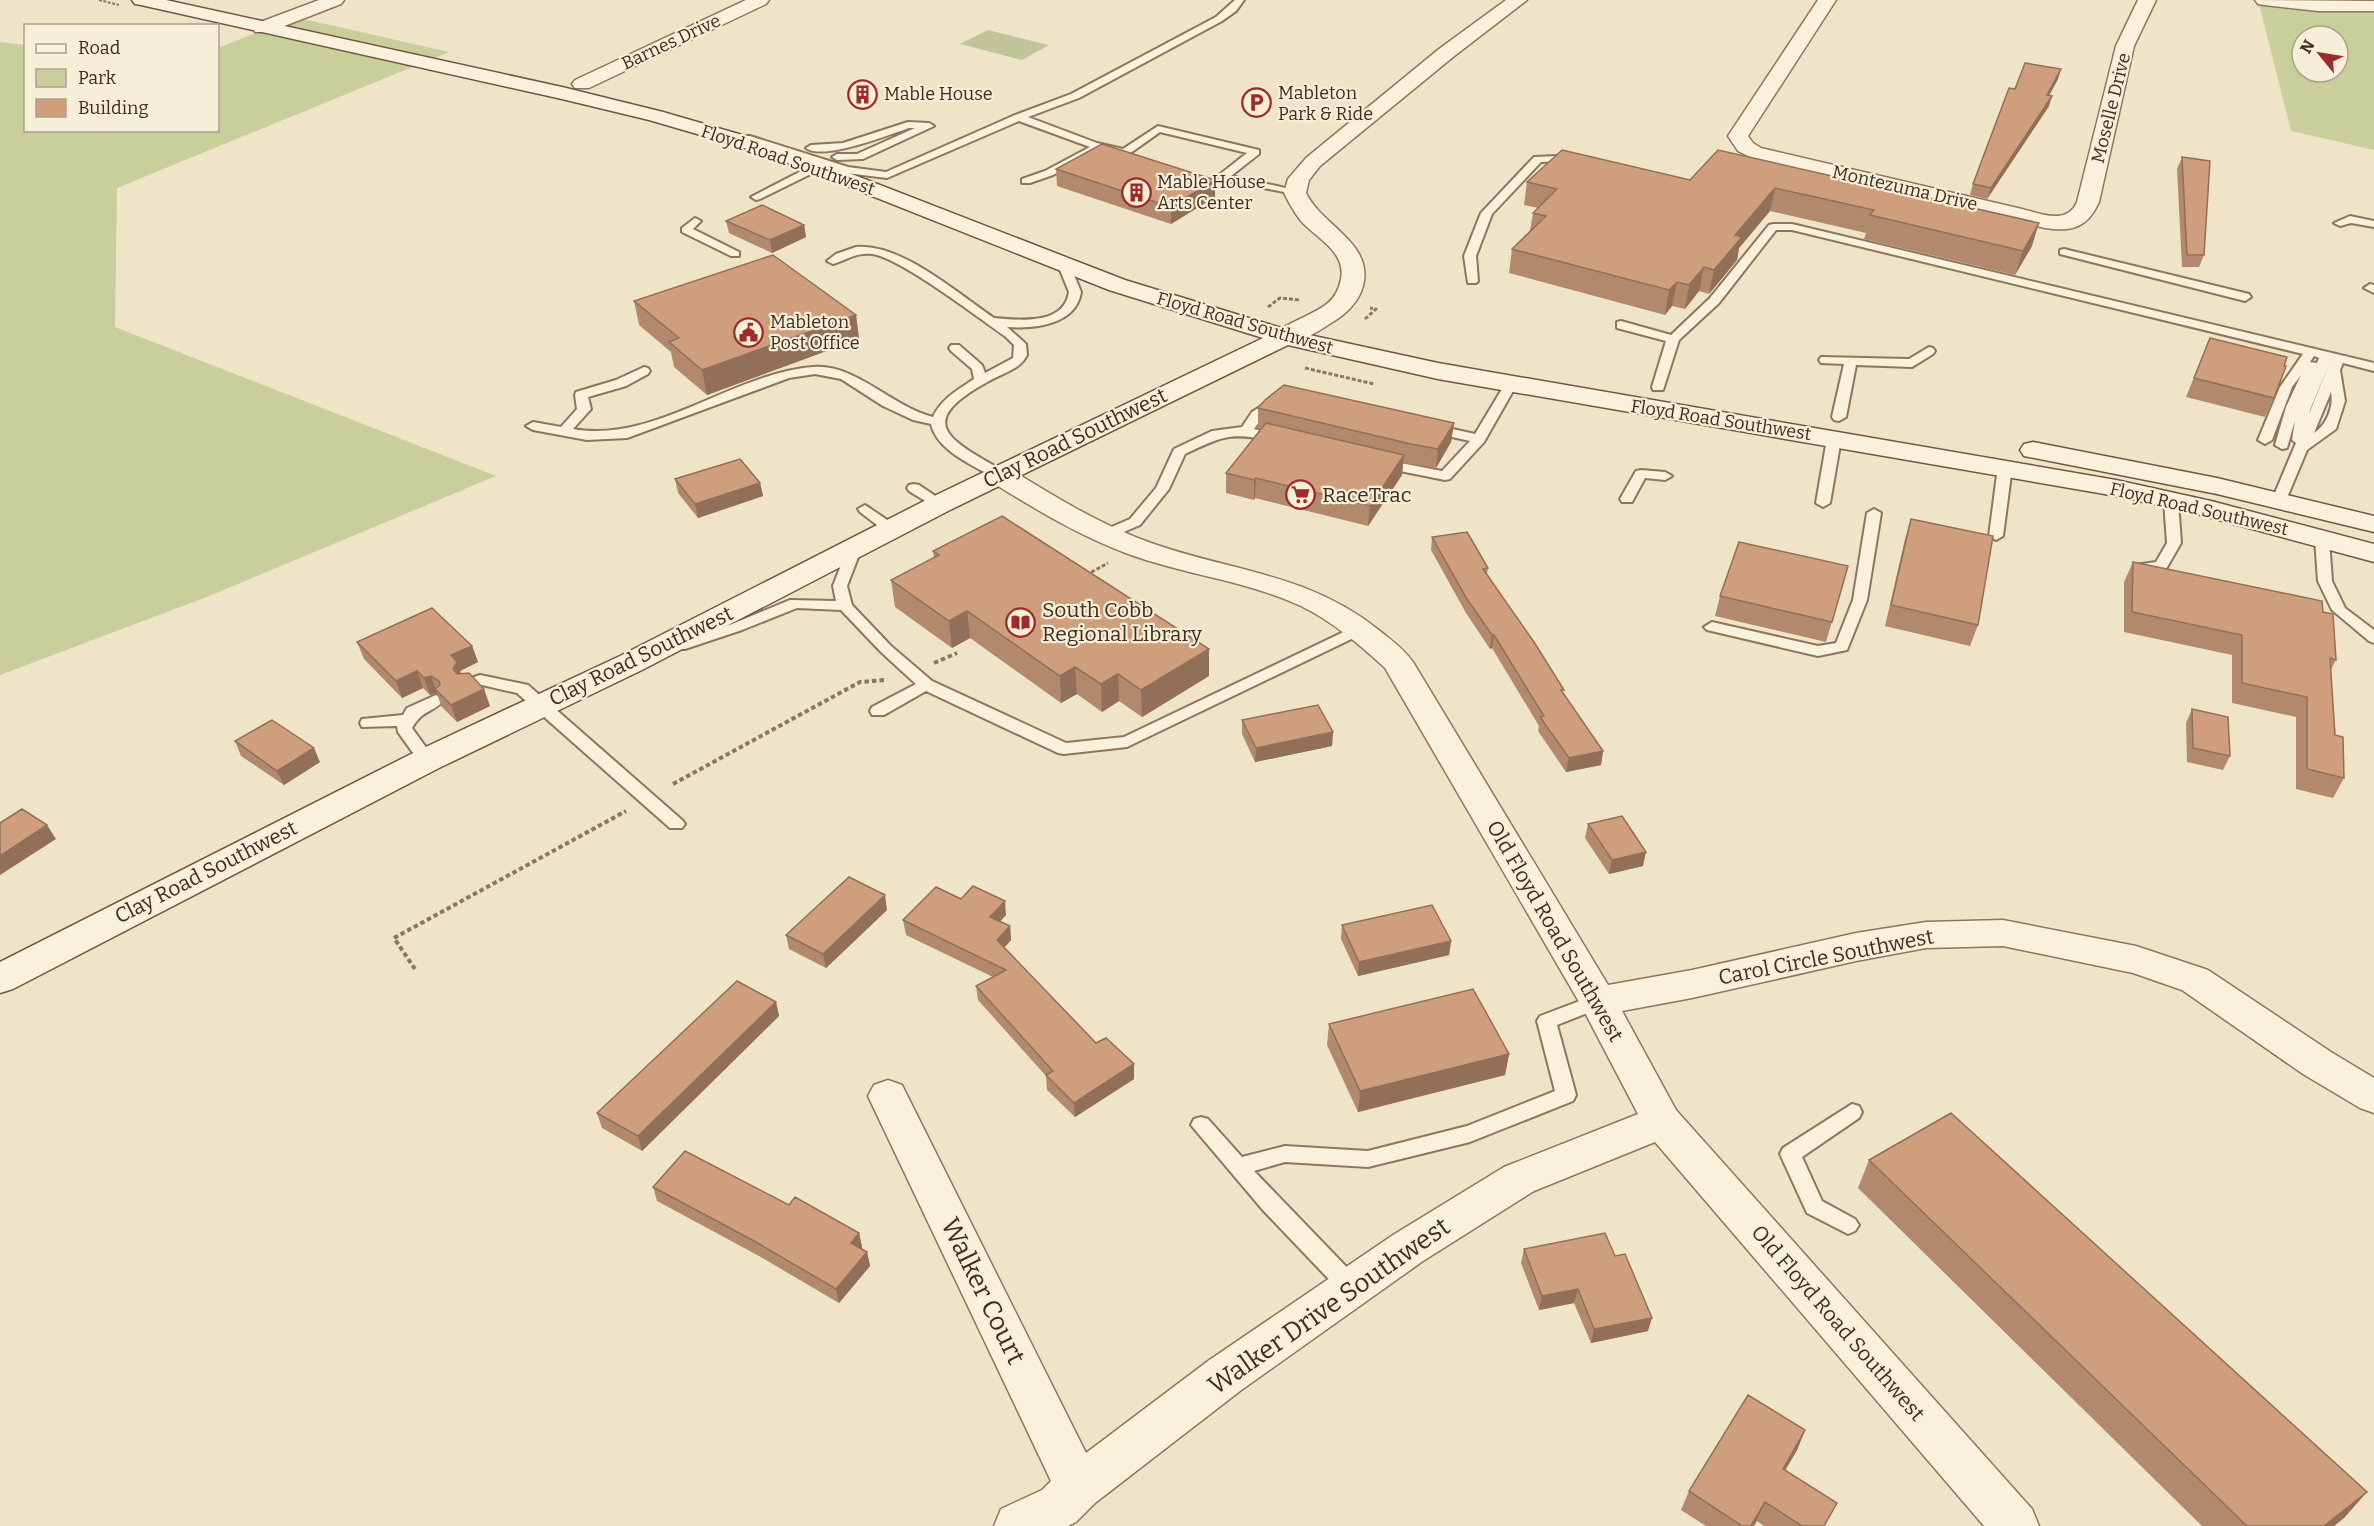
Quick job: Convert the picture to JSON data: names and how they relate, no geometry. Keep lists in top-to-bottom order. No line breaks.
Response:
{"streets":{"street":["Barnes Drive","Moselle Drive","Floyd Road Southwest","Montezuma Drive","Clay Road Southwest","Old Floyd Road Southwest","Carol Circle Southwest","Walker Court","Walker Drive Southwest"]},"crossings":[["Barnes Drive","Floyd Road Southwest"],["Moselle Drive","Montezuma Drive"],["Floyd Road Southwest","Clay Road Southwest"],["Clay Road Southwest","Old Floyd Road Southwest"],["Old Floyd Road Southwest","Carol Circle Southwest"],["Old Floyd Road Southwest","Walker Drive Southwest"],["Walker Court","Walker Drive Southwest"]],"places":{"building":["Mable House","Mable House Arts Center"],"parking":["Mableton Park & Ride"],"public building":["Mableton Post Office"],"supermarket":["RaceTrac"],"library":["South Cobb Regional Library"]},"legend":["Road","Park","Building"],"north":"top left"}
